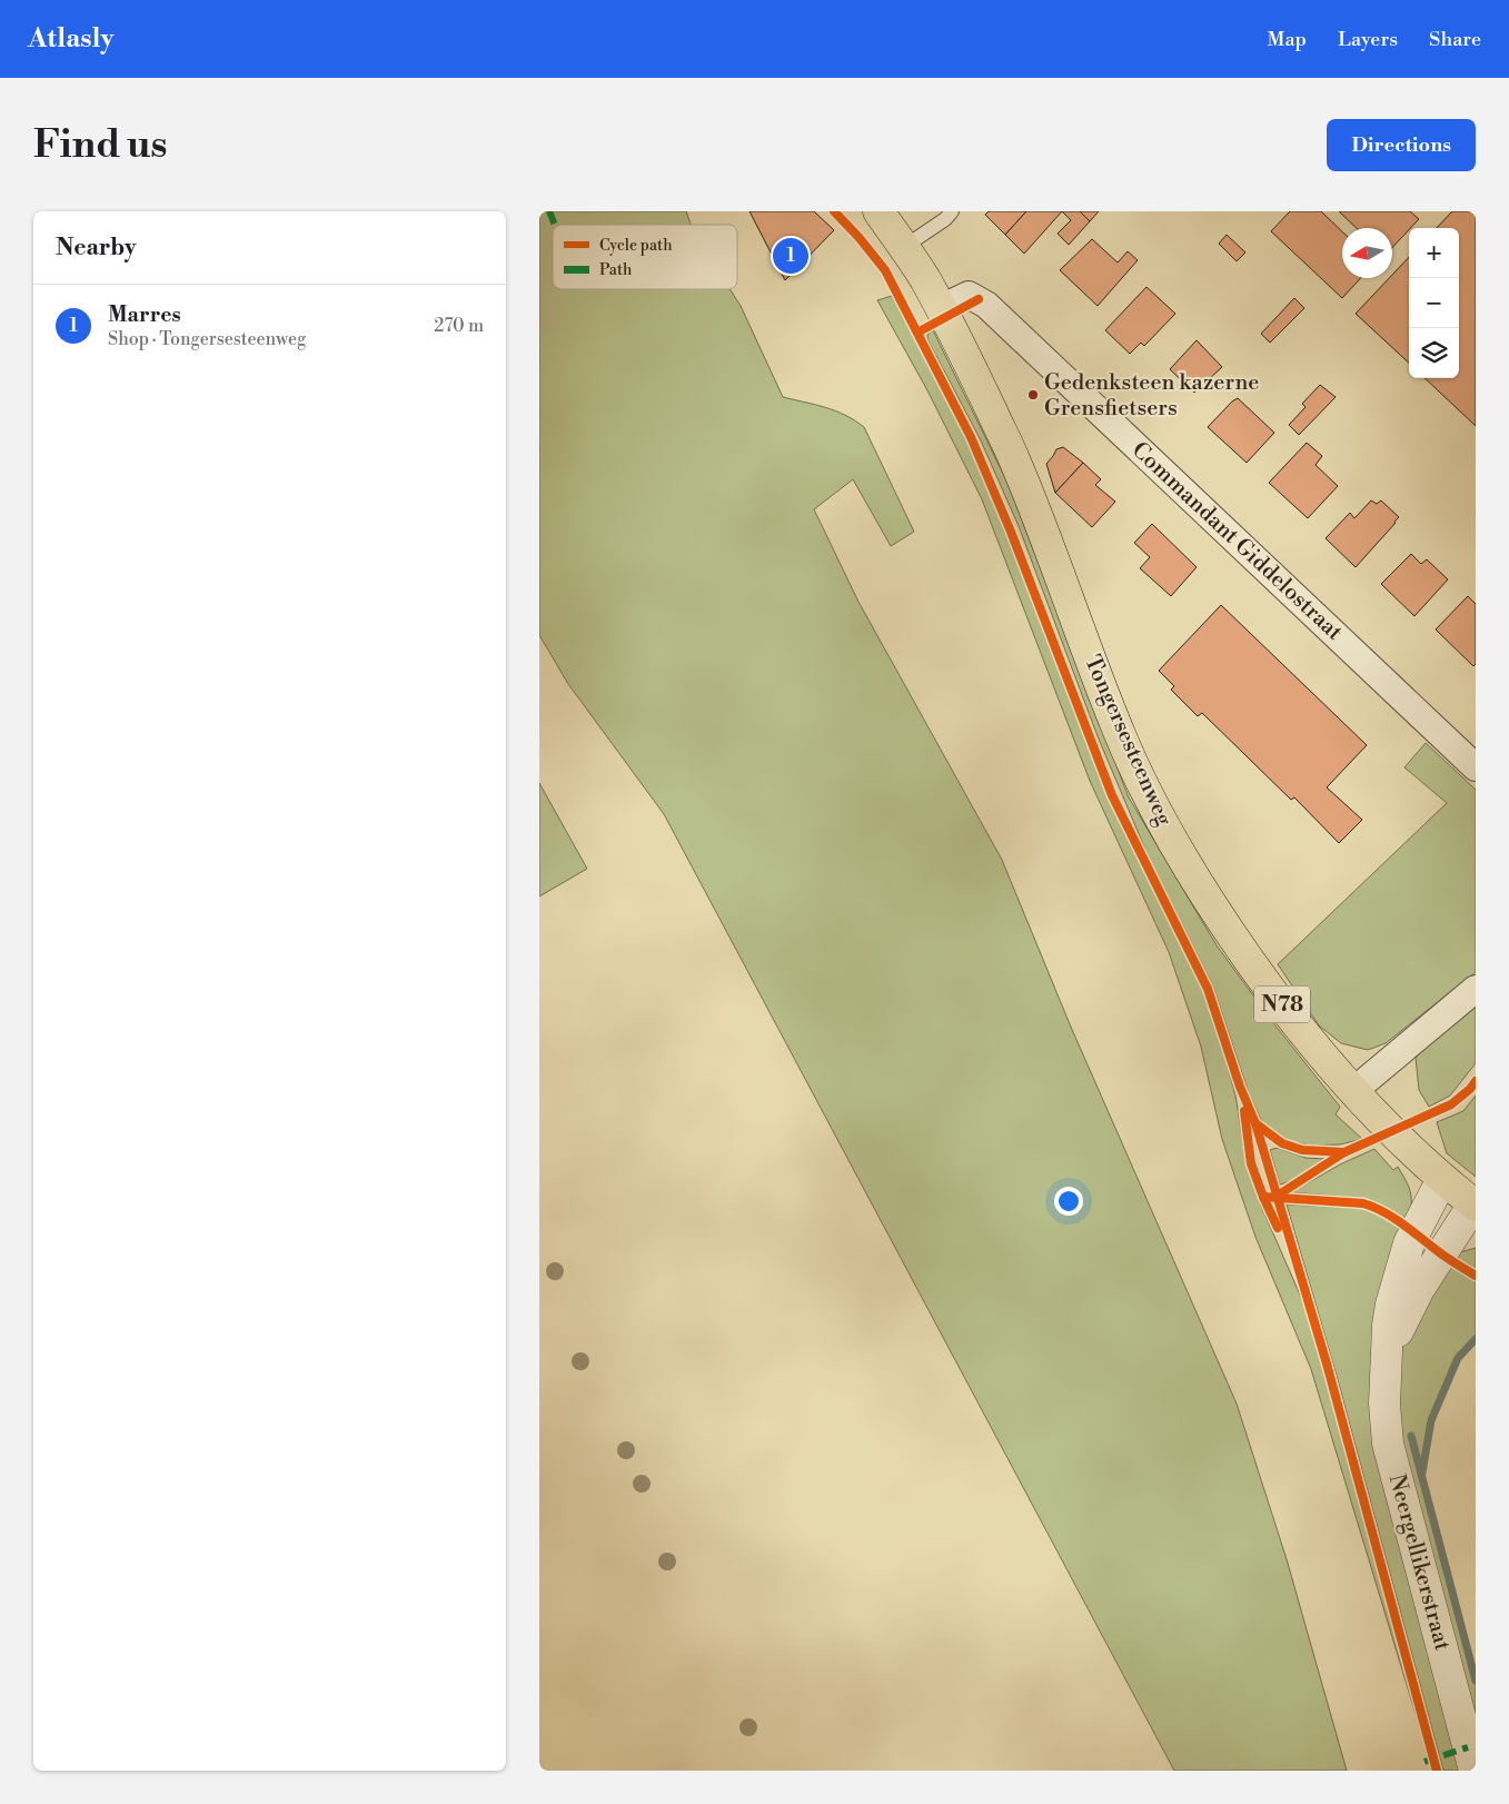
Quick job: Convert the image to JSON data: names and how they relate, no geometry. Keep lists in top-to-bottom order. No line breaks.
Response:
{"streets":{"main road":["Tongersesteenweg","N78"],"street":["Commandant Giddelostraat","Neergellikerstraat"]},"crossings":[["Commandant Giddelostraat","Tongersesteenweg"],["Tongersesteenweg","Neergellikerstraat"]],"places":["Gedenksteen kazerne Grensfietsers"],"legend":["Cycle path","Path"],"north":"left","page":{"header":"Atlasly","nav":["Map","Layers","Share"],"buttons":"Directions","title":"Find us","heading":"Nearby","map_buttons":["+","−"],"pins":"1","list":[{"mark":"1","name":"Marres","note":"Shop · Tongersesteenweg","value":"270 m"}]}}
